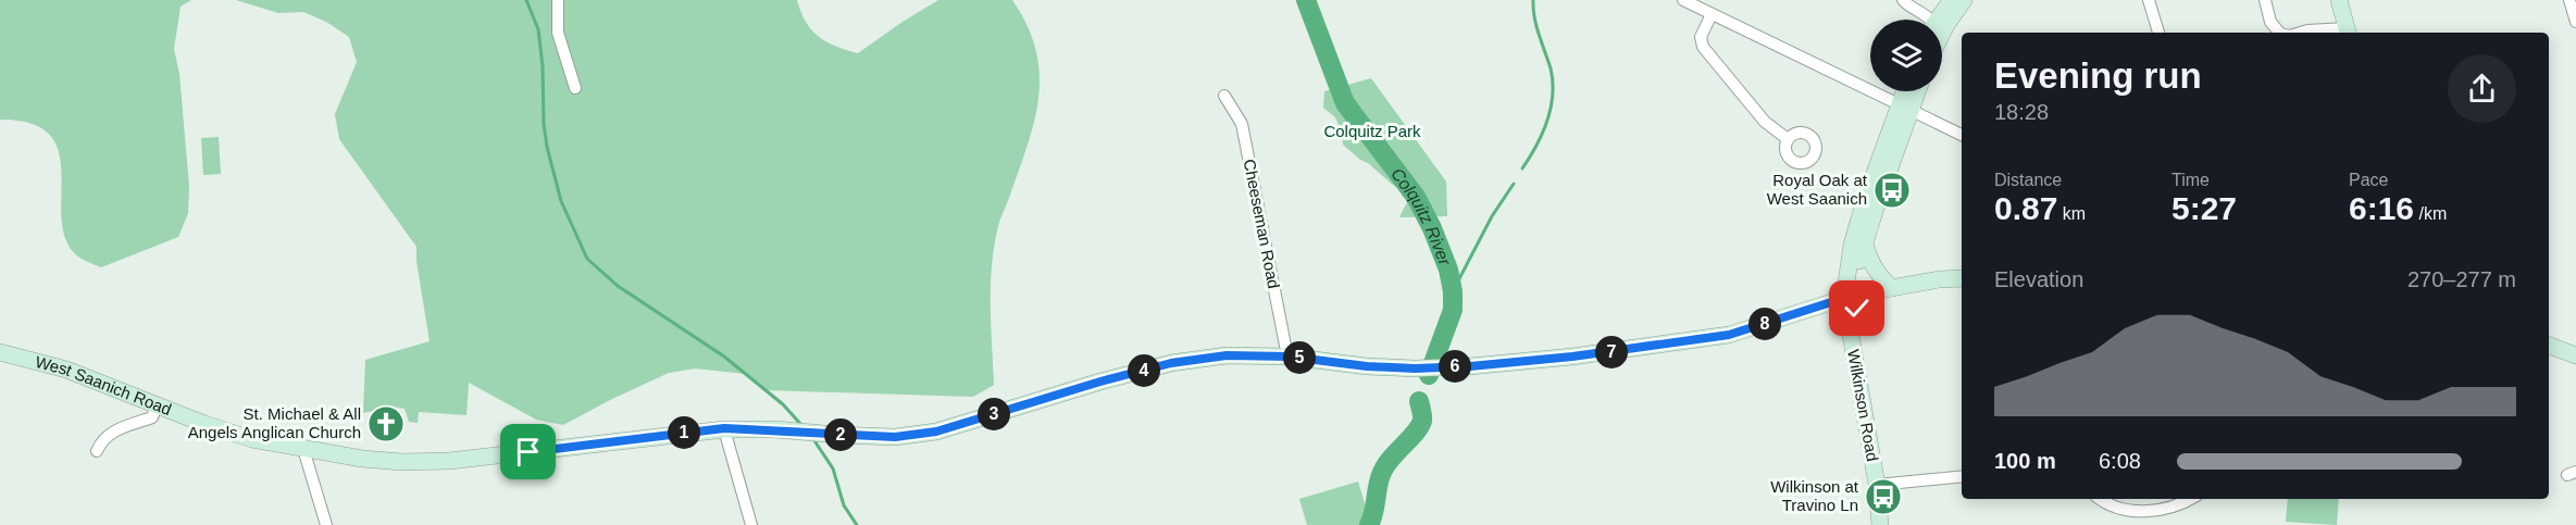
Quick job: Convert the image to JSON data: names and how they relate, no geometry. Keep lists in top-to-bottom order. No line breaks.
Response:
{"streets":{"main road":["West Saanich Road","Wilkinson Road"],"street":["Cheeseman Road"]},"crossings":[["Cheeseman Road","West Saanich Road"],["West Saanich Road","Wilkinson Road"]],"water":["Colquitz River"],"parks":["Colquitz Park"],"places":{"bus stop":["Royal Oak at West Saanich","Wilkinson at Travino Ln"],"church":["St. Michael & All Angels Anglican Church"]},"page":{"heading":["Evening run","18:28"],"stats":[["Distance","0.87 km"],["Time","5:27"],["Pace","6:16 /km"]],"chart":["Elevation","270–277 m"],"pins":["8","7","5","6","4","3","1","2"],"list":[{"name":"100 m","note":"6:08"}]}}
